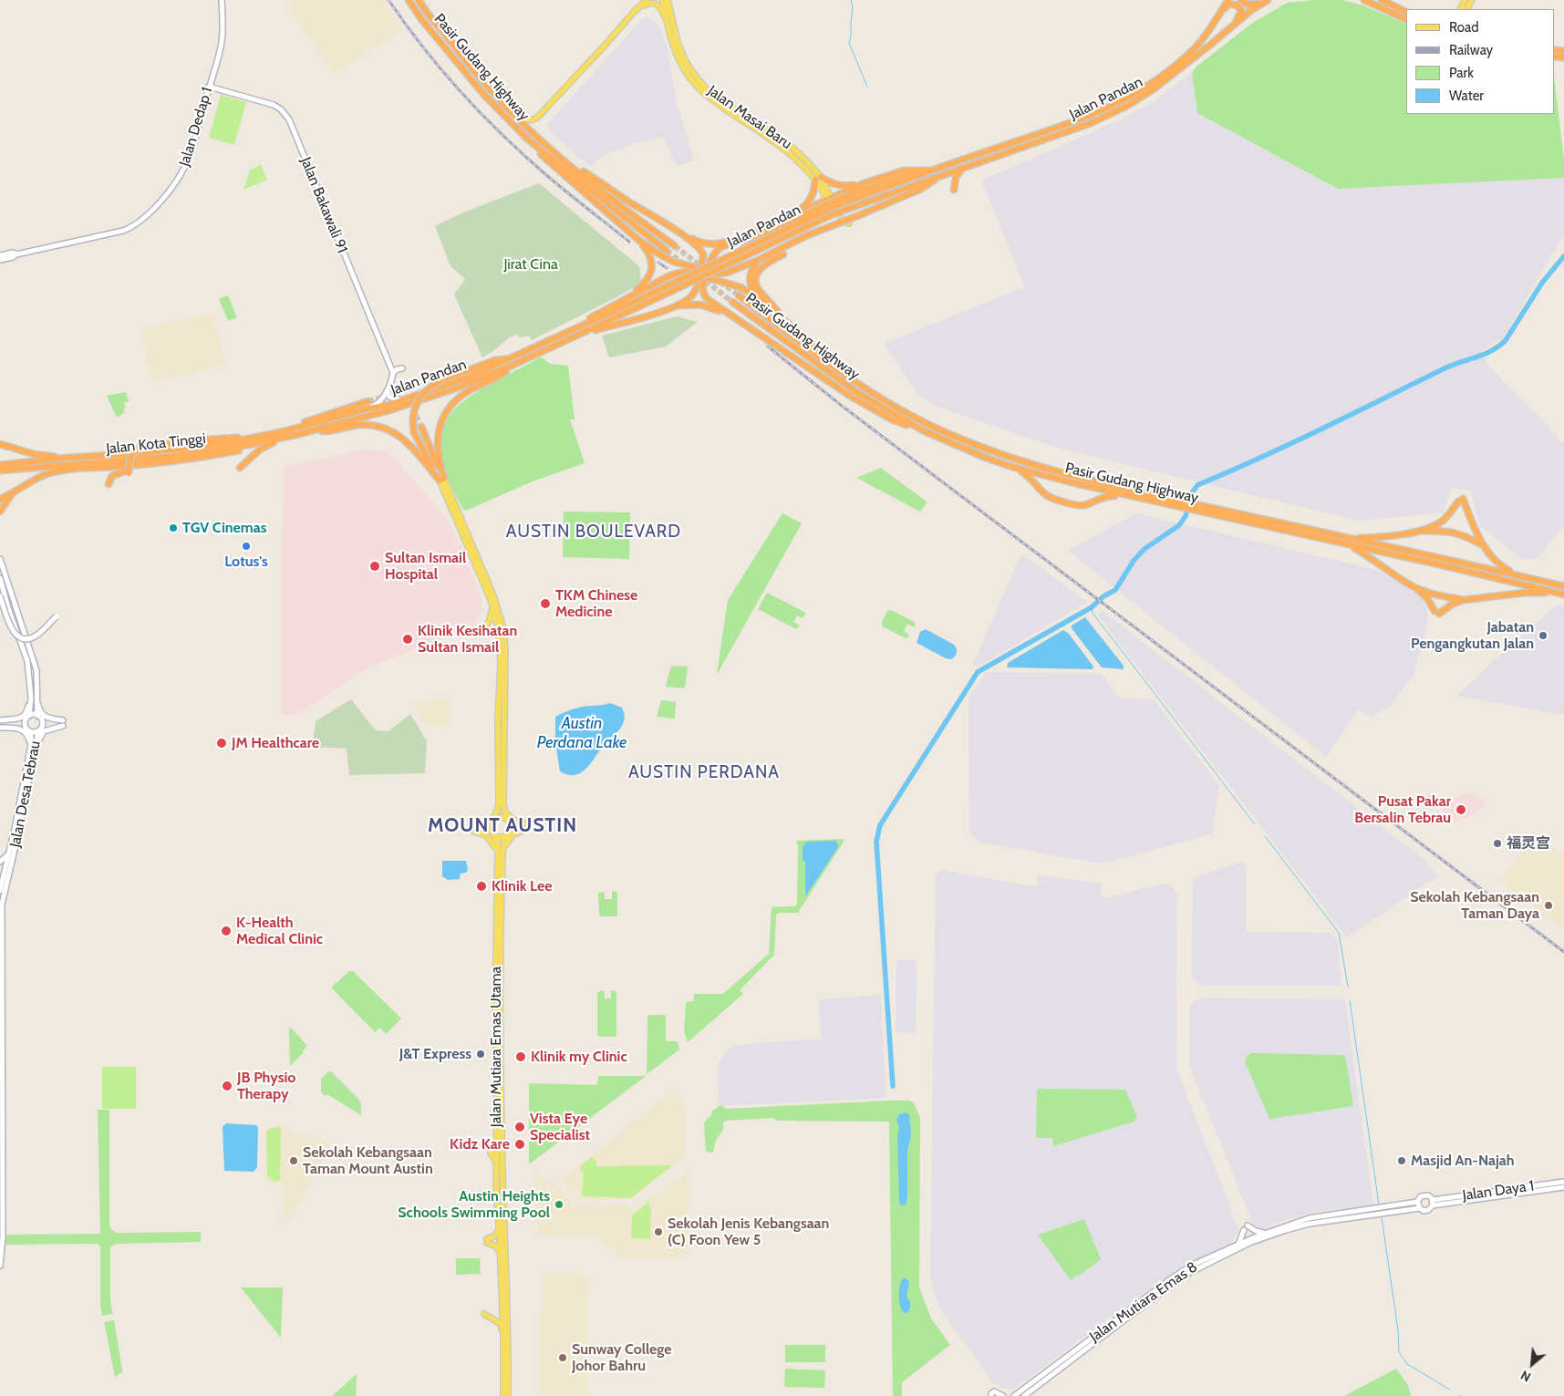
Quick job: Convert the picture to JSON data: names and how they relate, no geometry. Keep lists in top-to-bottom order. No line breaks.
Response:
{"streets":{"highway":["Pasir Gudang Highway","Jalan Pandan","Jalan Kota Tinggi"],"main road":["Jalan Masai Baru","Jalan Dedap 1","Jalan Bakawali 91","Jalan Desa Tebrau","Jalan Mutiara Emas Utama","Jalan Daya 1","Jalan Mutiara Emas 8"]},"crossings":[["Jalan Pandan","Jalan Kota Tinggi"],["Jalan Dedap 1","Jalan Bakawali 91"],["Jalan Daya 1","Jalan Mutiara Emas 8"]],"districts":["AUSTIN BOULEVARD","AUSTIN PERDANA","MOUNT AUSTIN"],"water":["Austin Perdana Lake"],"parks":["Jirat Cina"],"places":["TGV Cinemas","Lotus's","Sultan Ismail Hospital","TKM Chinese Medicine","Jabatan Pengangkutan Jalan","Klinik Kesihatan Sultan Ismail","JM Healthcare","Pusat Pakar Bersalin Tebrau","福灵宫","Klinik Lee","Sekolah Kebangsaan Taman Daya","K-Health Medical Clinic","J&T Express","Klinik my Clinic","JB Physio Therapy","Vista Eye Specialist","Kidz Kare","Sekolah Kebangsaan Taman Mount Austin","Masjid An-Najah","Austin Heights Schools Swimming Pool","Sekolah Jenis Kebangsaan (C) Foon Yew 5","Sunway College Johor Bahru"],"legend":["Road","Railway","Park","Water"],"north":"bottom left"}
